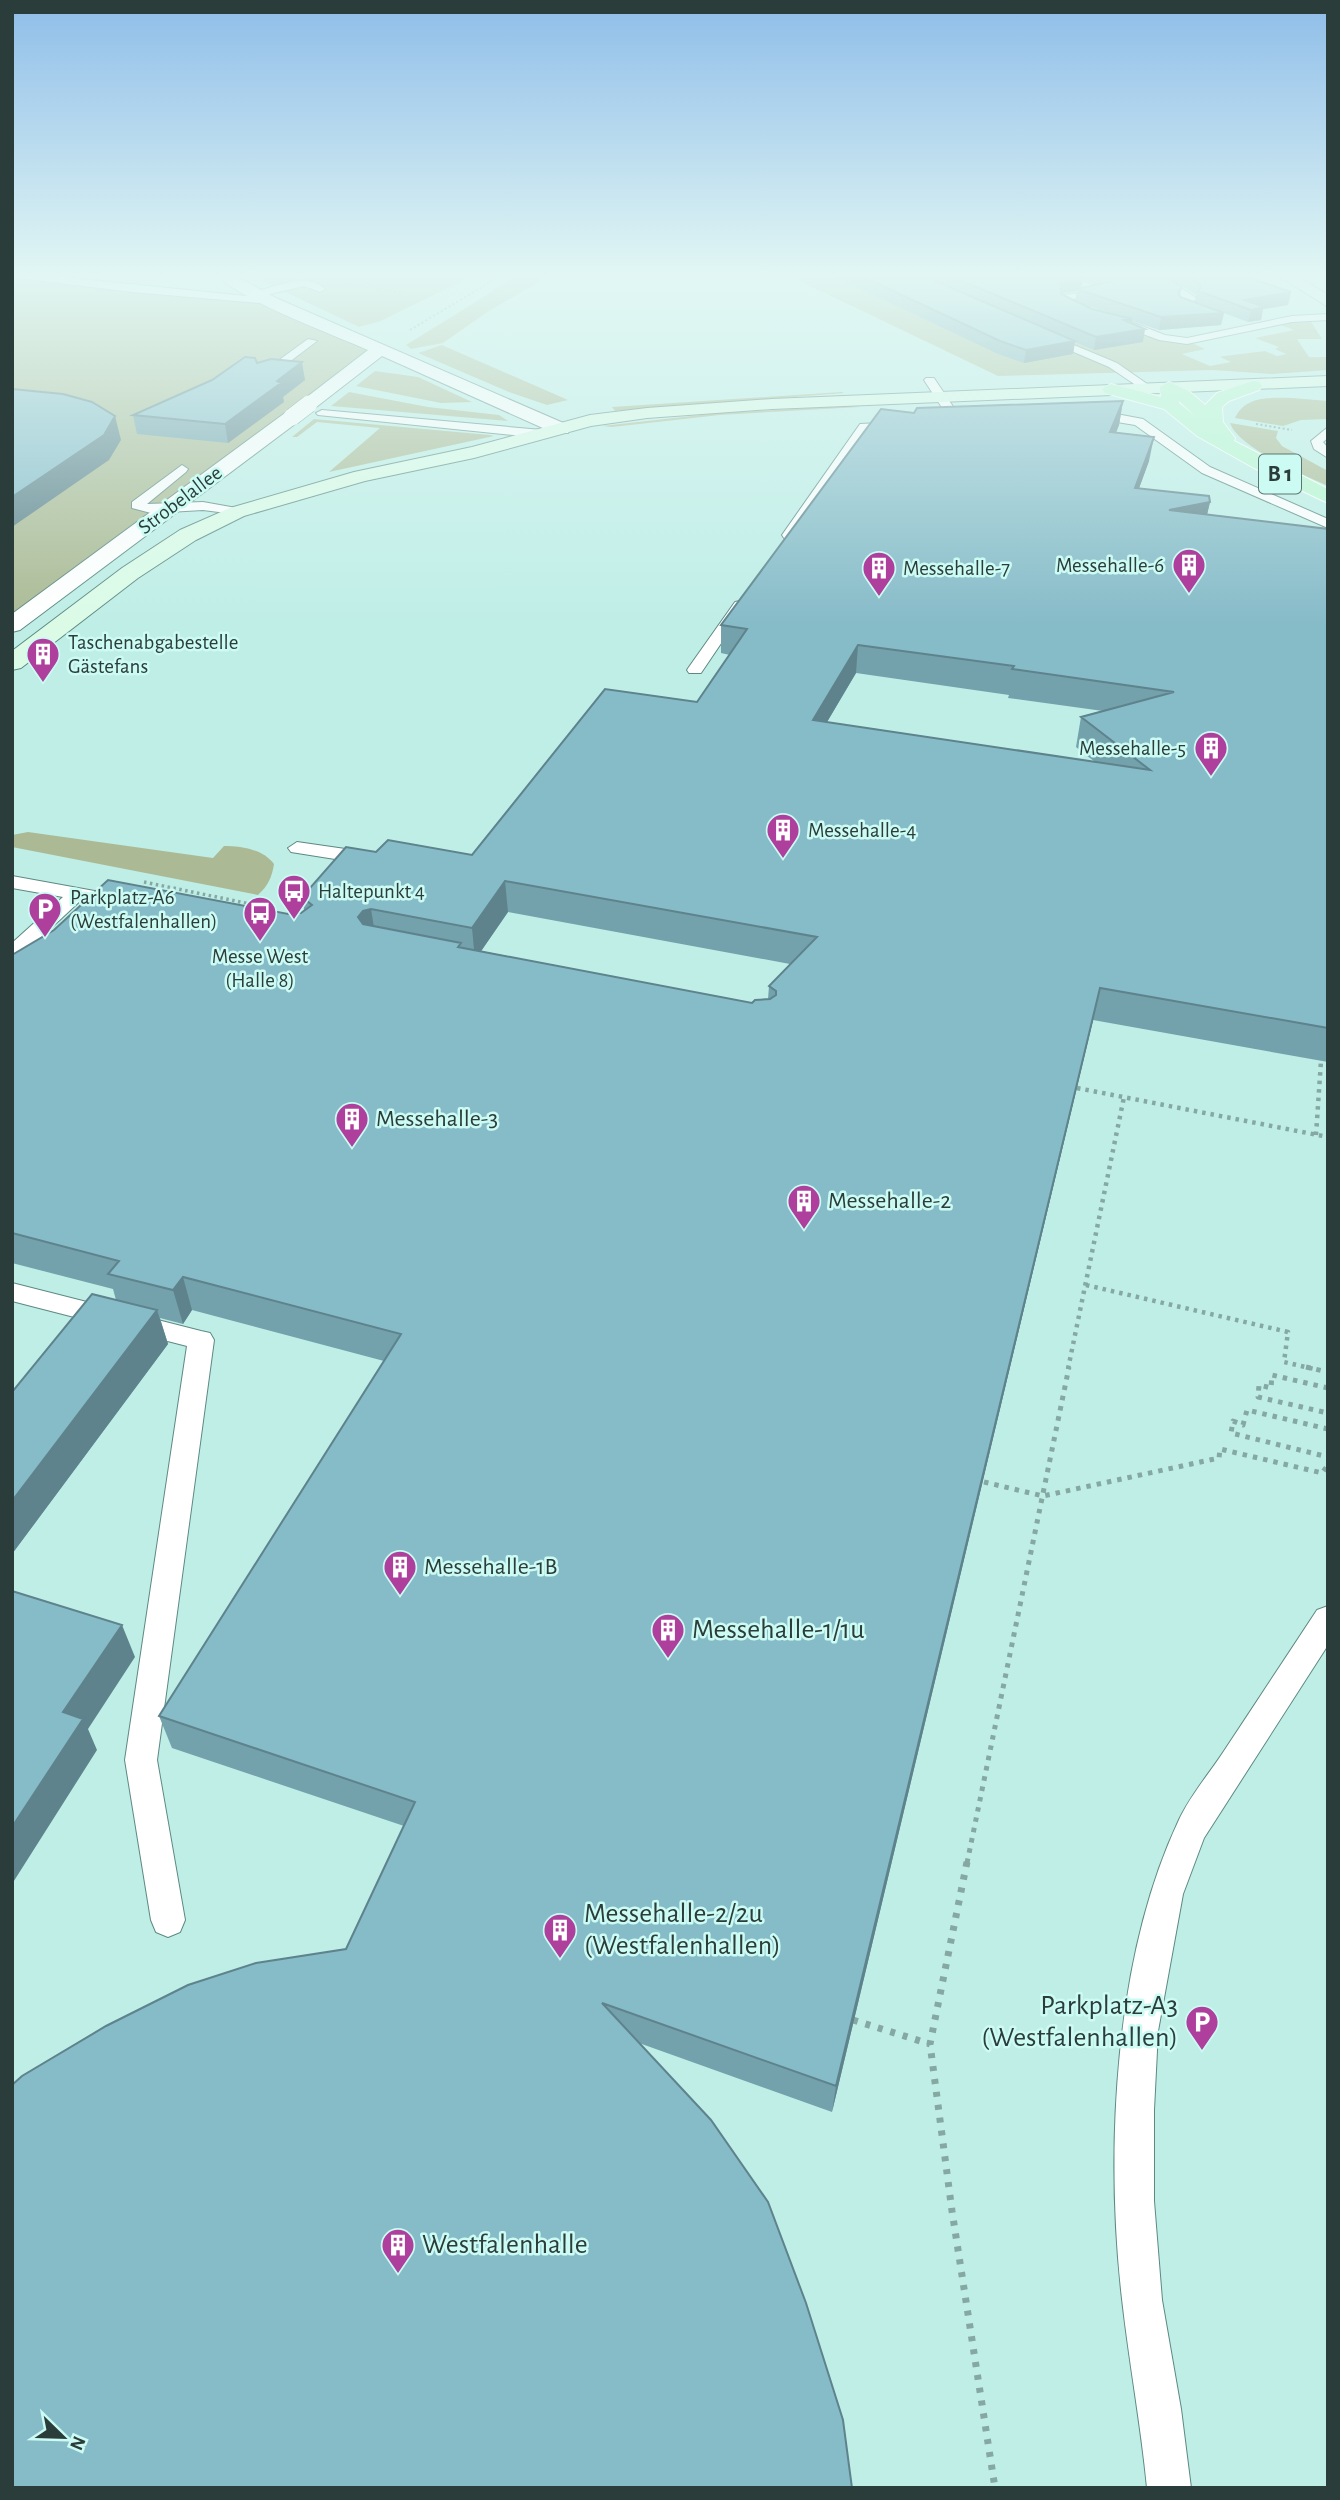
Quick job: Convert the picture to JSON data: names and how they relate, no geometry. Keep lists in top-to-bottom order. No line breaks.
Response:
{"streets":{"main road":["B 1"],"street":["Strobelallee"]},"crossings":[["B 1","Strobelallee"]],"places":{"building":["Messehalle-6","Messehalle-7","Taschenabgabestelle Gästefans","Messehalle-5","Messehalle-4","Messehalle-3","Messehalle-2","Messehalle-1B","Messehalle-1/1u","Messehalle-2/2u (Westfalenhallen)","Westfalenhalle"],"bus stop":["Haltepunkt 4","Messe West (Halle 8)"],"parking":["Parkplatz-A6 (Westfalenhallen)","Parkplatz-A3 (Westfalenhallen)"]},"north":"bottom right"}
